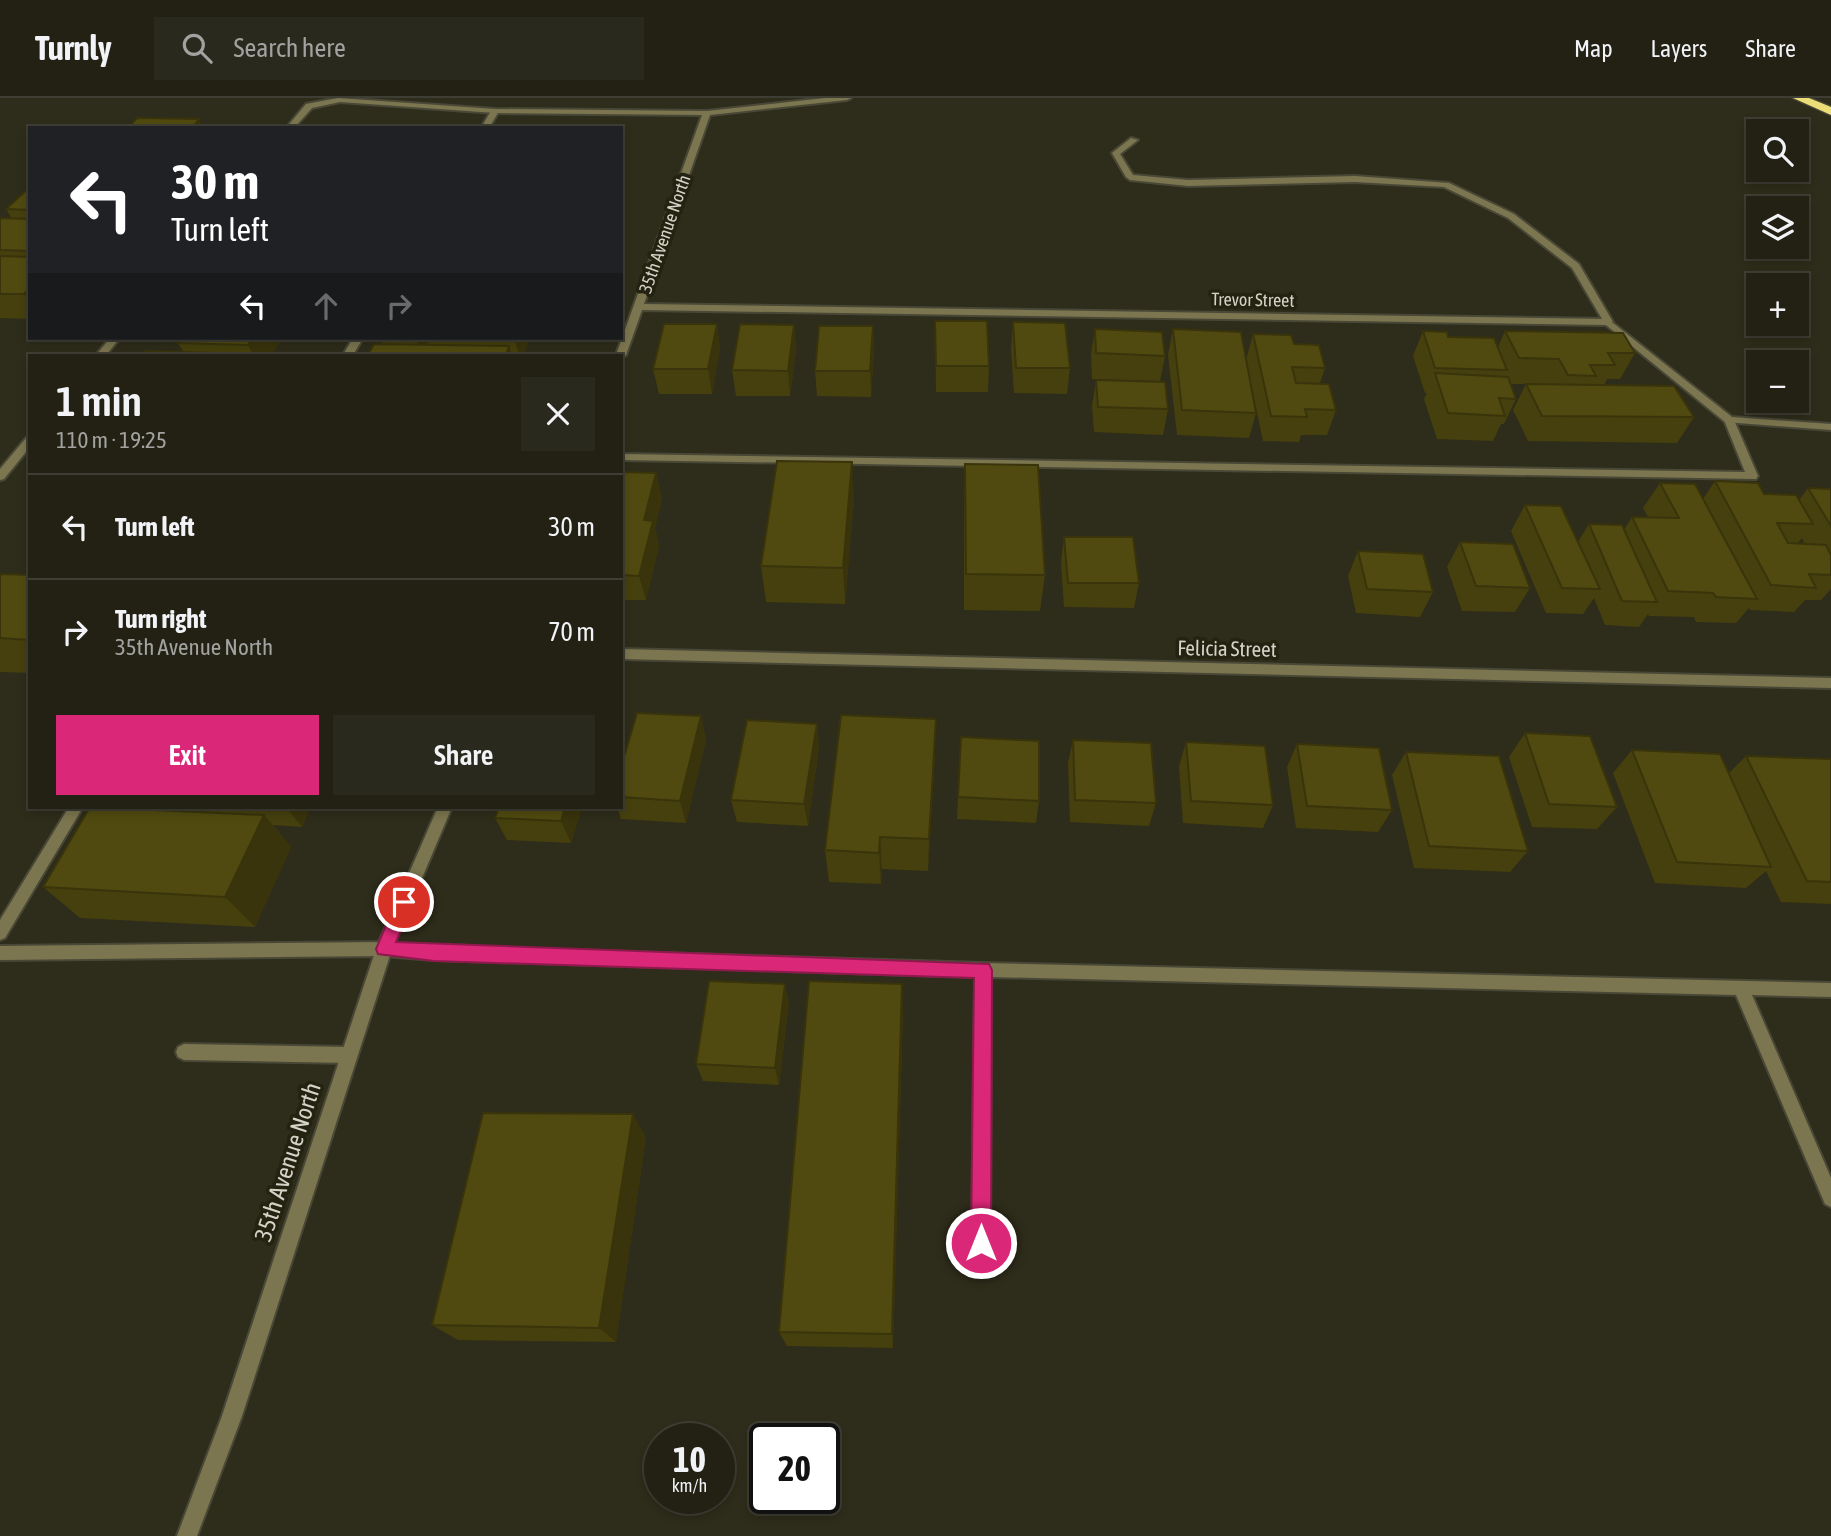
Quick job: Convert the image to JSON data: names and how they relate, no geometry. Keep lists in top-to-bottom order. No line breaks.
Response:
{"streets":{"street":["35th Avenue North","Trevor Street","Felicia Street"]},"crossings":[["35th Avenue North","Trevor Street"]],"page":{"header":"Turnly","search":"Search here","nav":["Map","Layers","Share"],"map_buttons":["+","−"],"turn":["30 m","Turn left"],"heading":["1 min","110 m · 19:25"],"list":[{"name":"Turn left","value":"30 m"},{"name":"Turn right","note":"35th Avenue North","value":"70 m"}],"buttons":["Exit","Share"],"speed":"10 km/h","limit":"20"}}
